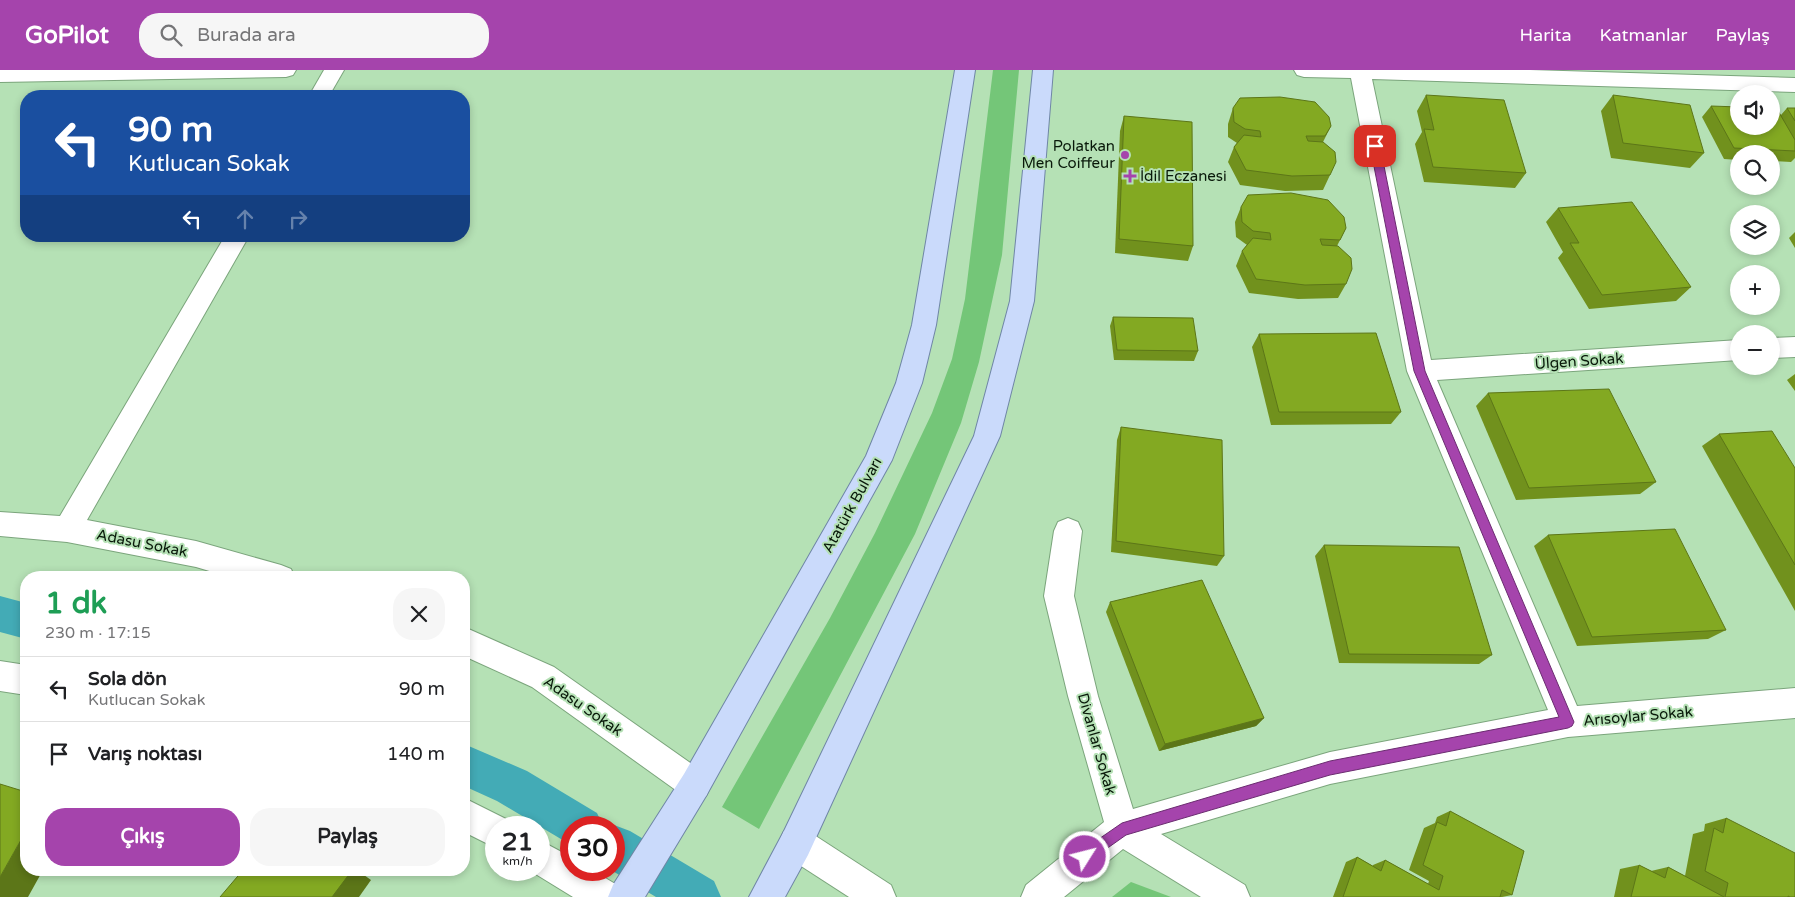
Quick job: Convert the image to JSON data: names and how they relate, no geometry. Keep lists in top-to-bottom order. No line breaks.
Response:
{"streets":{"main road":["Atatürk Bulvarı"],"street":["Ülgen Sokak","Adasu Sokak","Arısoylar Sokak","Divanlar Sokak"]},"crossings":[["Atatürk Bulvarı","Adasu Sokak"],["Arısoylar Sokak","Divanlar Sokak"]],"places":{"other":["Polatkan Men Coiffeur"],"health":["İdil Eczanesi"]},"page":{"header":"GoPilot","search":"Burada ara","nav":["Harita","Katmanlar","Paylaş"],"map_buttons":["+","−"],"turn":["90 m","Kutlucan Sokak"],"heading":["1 dk","230 m · 17:15"],"list":[{"name":"Sola dön","note":"Kutlucan Sokak","value":"90 m"},{"name":"Varış noktası","value":"140 m"}],"buttons":["Çıkış","Paylaş"],"speed":"21 km/h","limit":"30"}}
